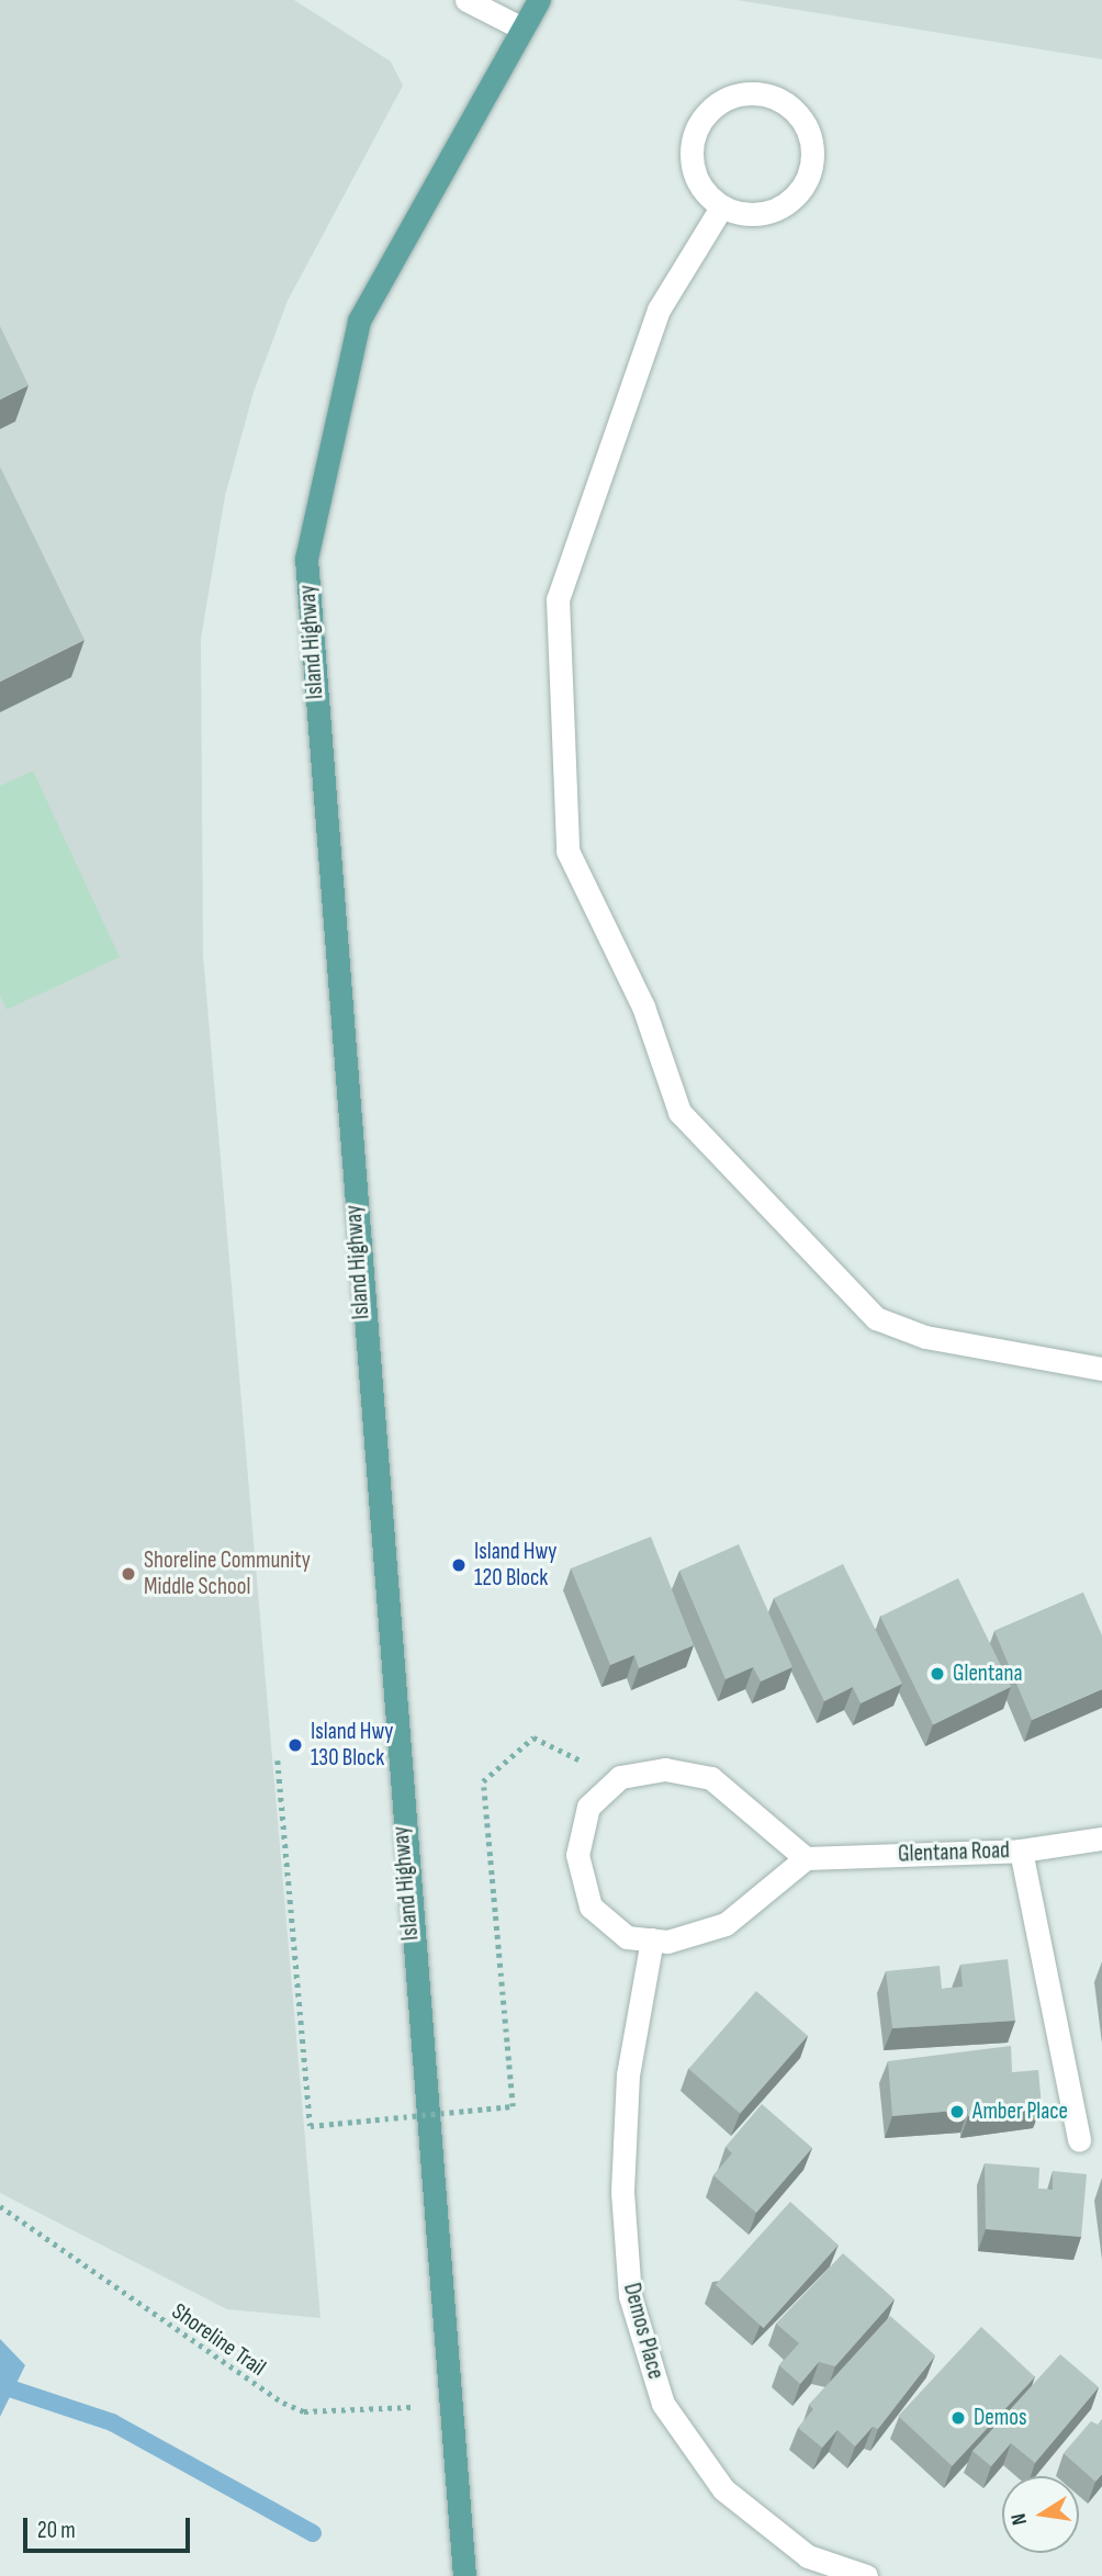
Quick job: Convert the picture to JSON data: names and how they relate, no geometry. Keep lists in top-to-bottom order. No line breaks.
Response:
{"streets":{"main road":["Island Highway"],"street":["Glentana Road","Demos Place"],"path":["Shoreline Trail"]},"crossings":[["Island Highway","Shoreline Trail"],["Glentana Road","Demos Place"]],"places":["Island Hwy 120 Block","Shoreline Community Middle School","Glentana","Island Hwy 130 Block","Amber Place","Demos"],"scale_bar":"20 m","north":"left"}
